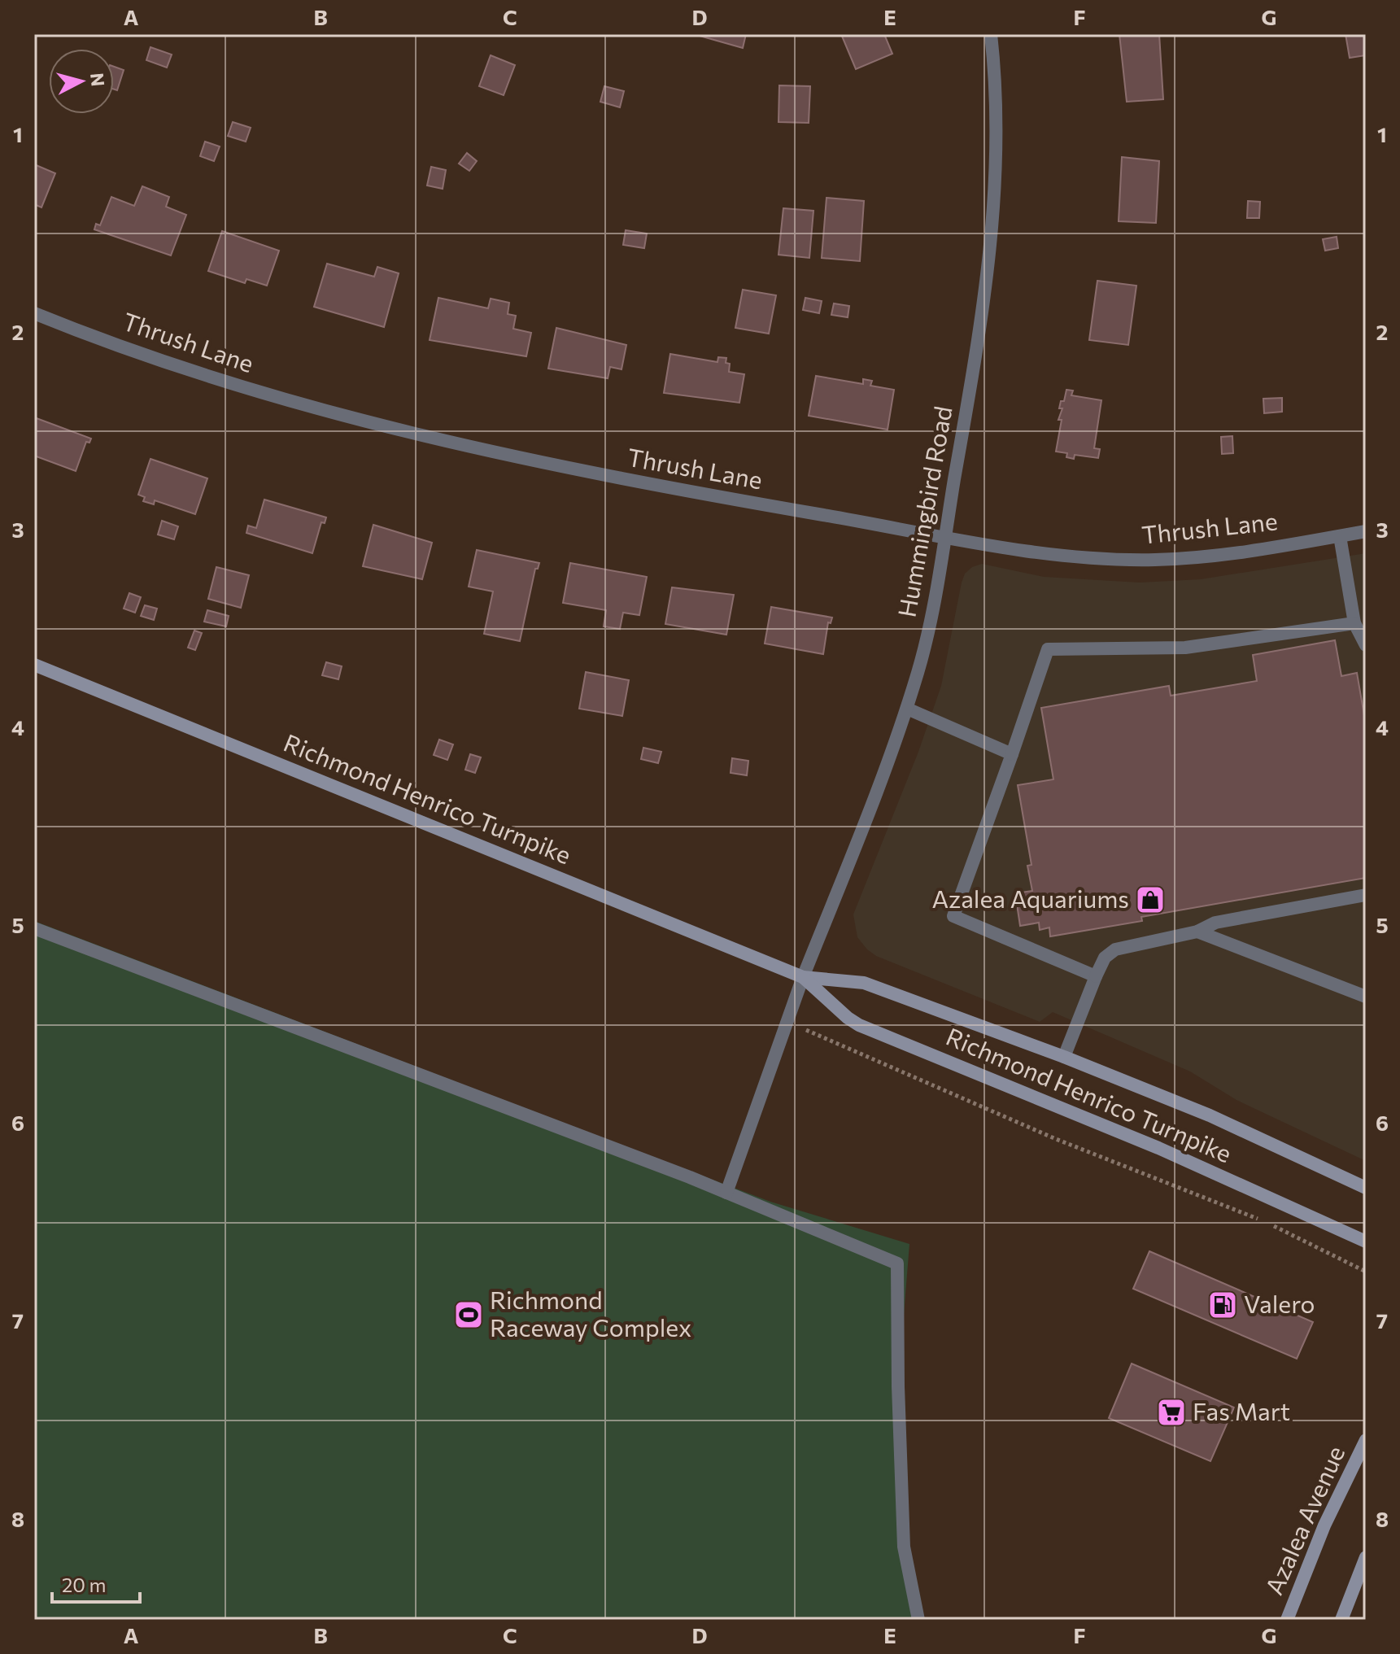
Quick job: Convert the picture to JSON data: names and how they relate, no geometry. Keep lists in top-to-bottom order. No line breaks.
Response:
{"streets":{"main road":["Richmond Henrico Turnpike","Azalea Avenue"],"street":["Thrush Lane","Hummingbird Road"]},"crossings":[["Thrush Lane","Hummingbird Road"],["Hummingbird Road","Richmond Henrico Turnpike"]],"places":{"shop":["Azalea Aquariums"],"fuel station":["Valero"],"sports":["Richmond Raceway Complex"],"supermarket":["Fas Mart"]},"scale_bar":"20 m","north":"right","grid":{"columns":["A","B","C","D","E","F","G"],"rows":["1","2","3","4","5","6","7","8"]}}
